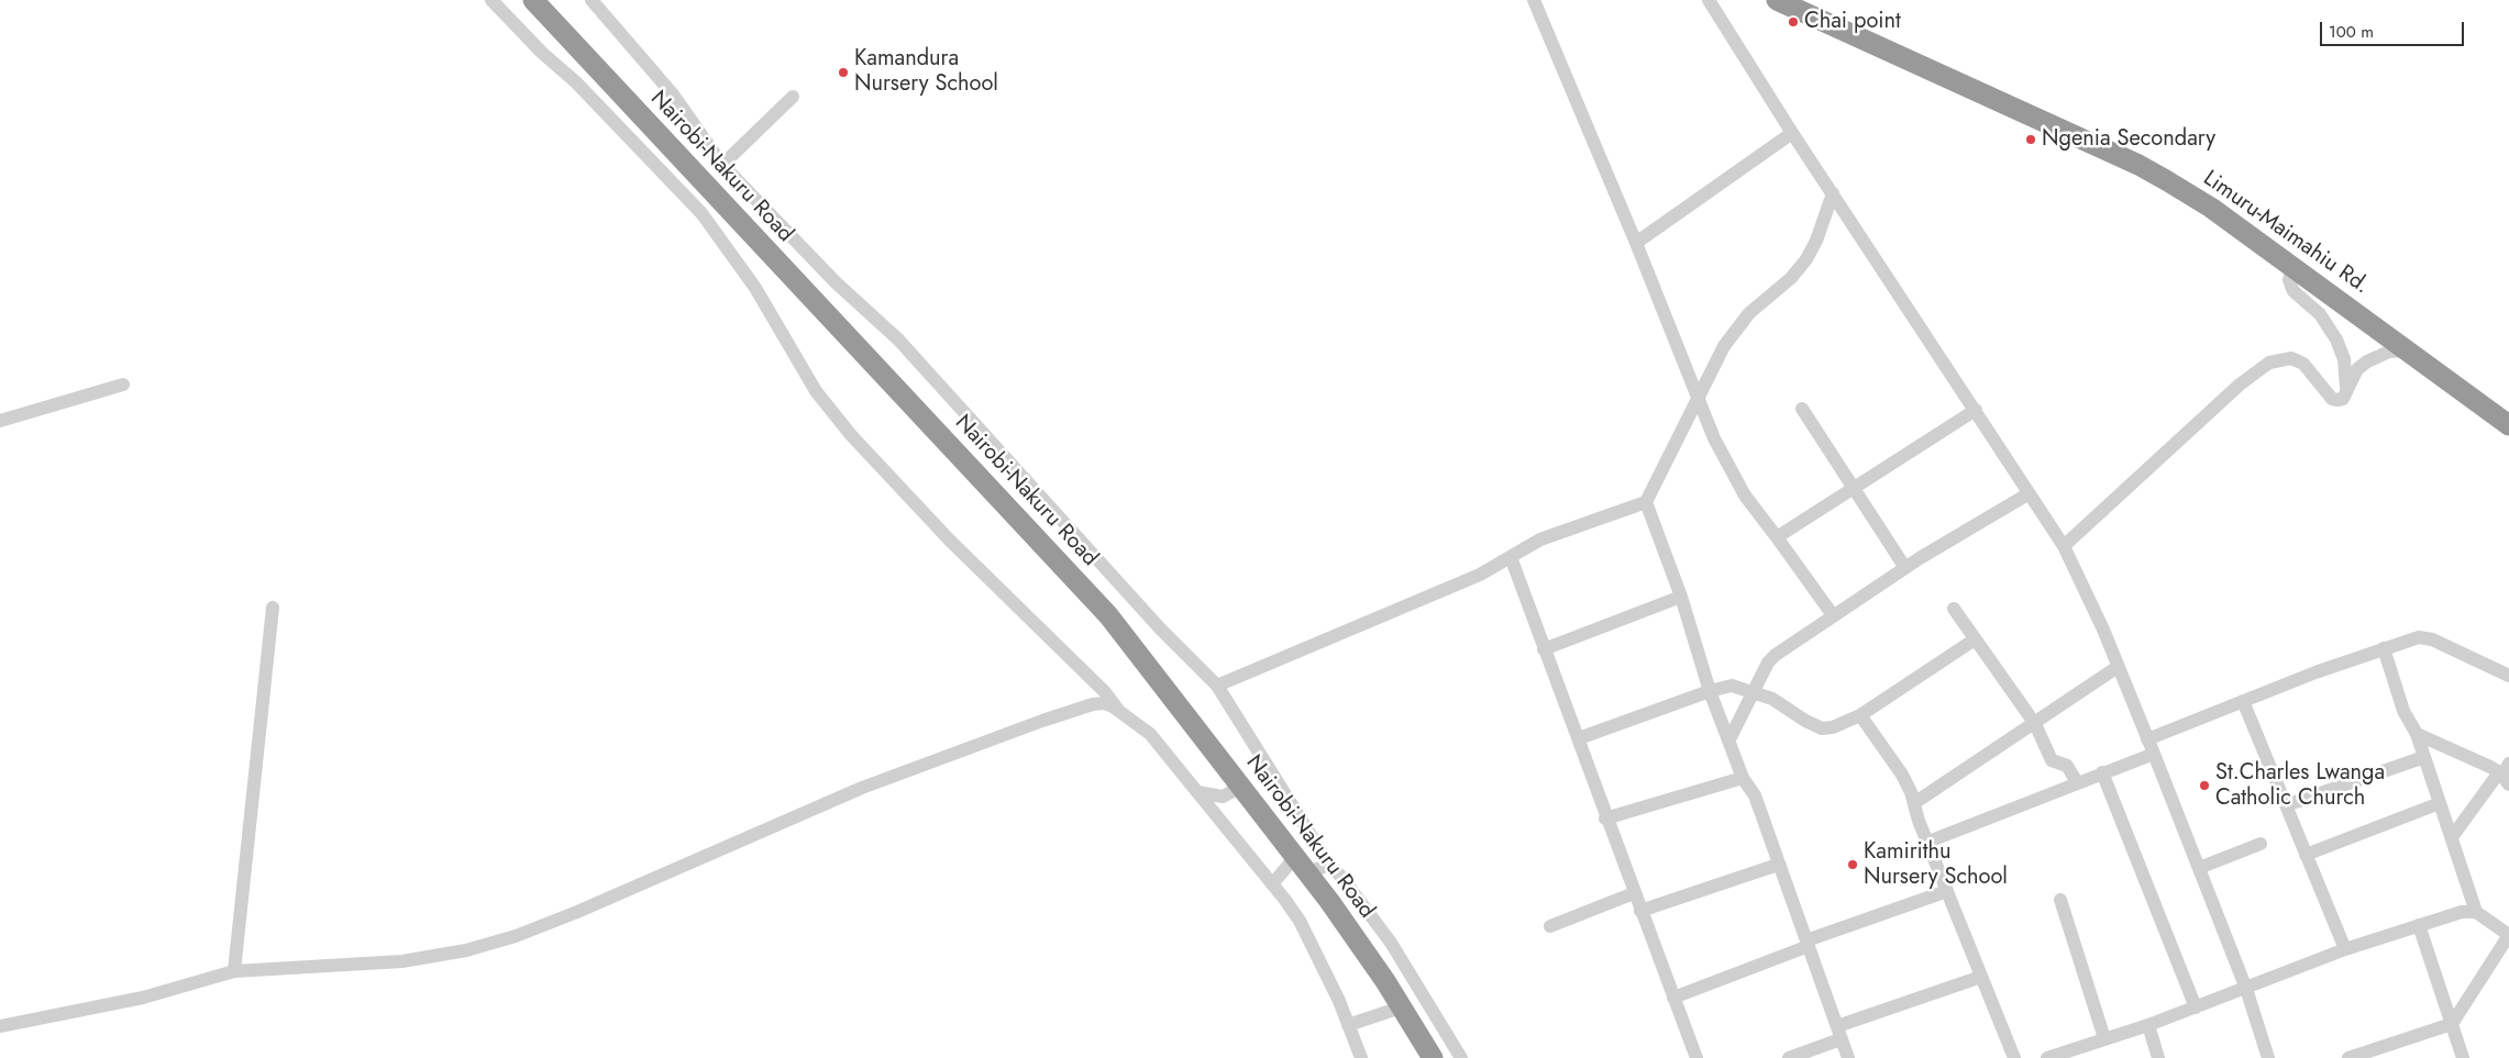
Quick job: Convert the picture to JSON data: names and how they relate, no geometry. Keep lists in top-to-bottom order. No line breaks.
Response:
{"streets":{"highway":["Nairobi-Nakuru Road","Limuru-Maimahiu Rd."]},"places":["Chai point","Kamandura Nursery School","Ngenia Secondary","St.Charles Lwanga Catholic Church","Kamirithu Nursery School"],"scale_bar":"100 m"}
